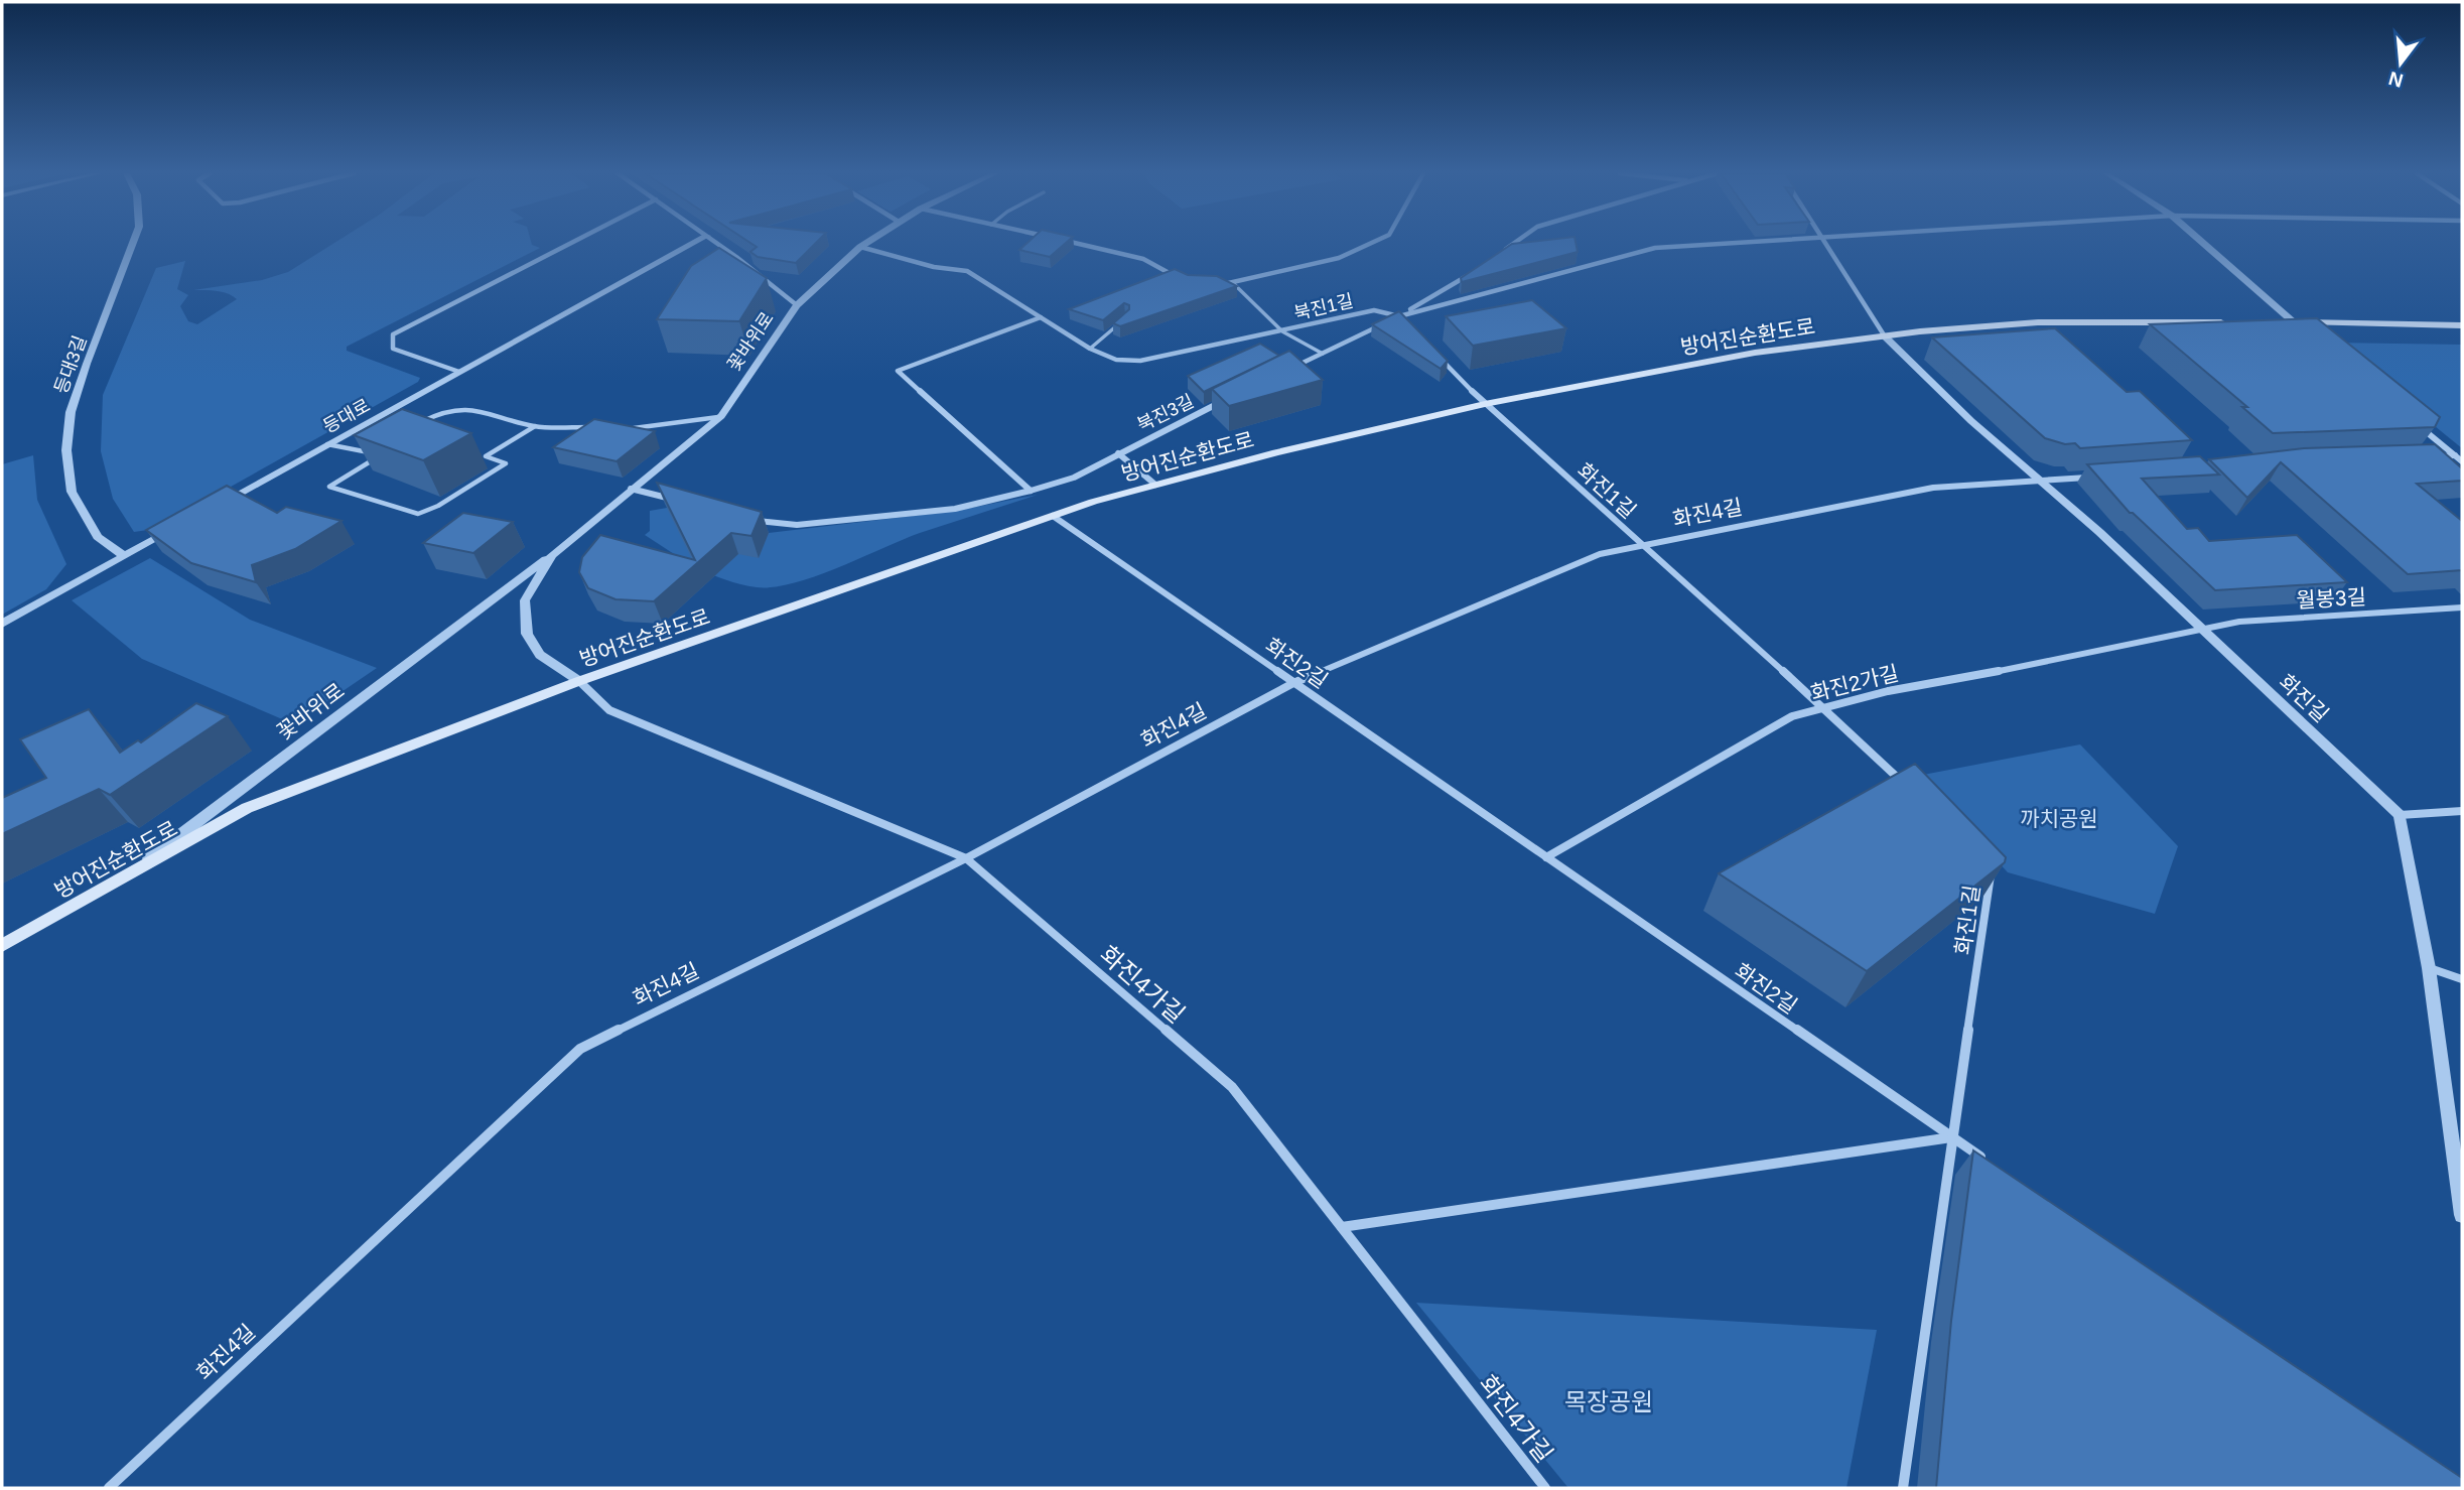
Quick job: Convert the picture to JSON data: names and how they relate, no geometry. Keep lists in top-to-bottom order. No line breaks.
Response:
{"streets":{"main road":["방어진순환도로"],"street":["북진1길","꽃바위로","등대3길","북진3길","등대로","화진1길","화진4길","월봉3길","화진2길","화진2가길","화진길","화진4가길"]},"crossings":[["북진1길","꽃바위로"],["방어진순환도로","꽃바위로"],["방어진순환도로","화진1길"],["방어진순환도로","화진2길"],["방어진순환도로","화진길"],["방어진순환도로","화진4가길"],["꽃바위로","화진4가길"],["화진1길","화진4길"],["화진1길","화진2길"],["화진1길","화진2가길"],["화진4길","화진2길"],["화진4길","화진길"],["화진4길","화진4가길"],["월봉3길","화진2가길"],["월봉3길","화진길"],["화진2길","화진2가길"],["화진2가길","화진길"]],"parks":["까치공원","목장공원"],"north":"bottom"}
